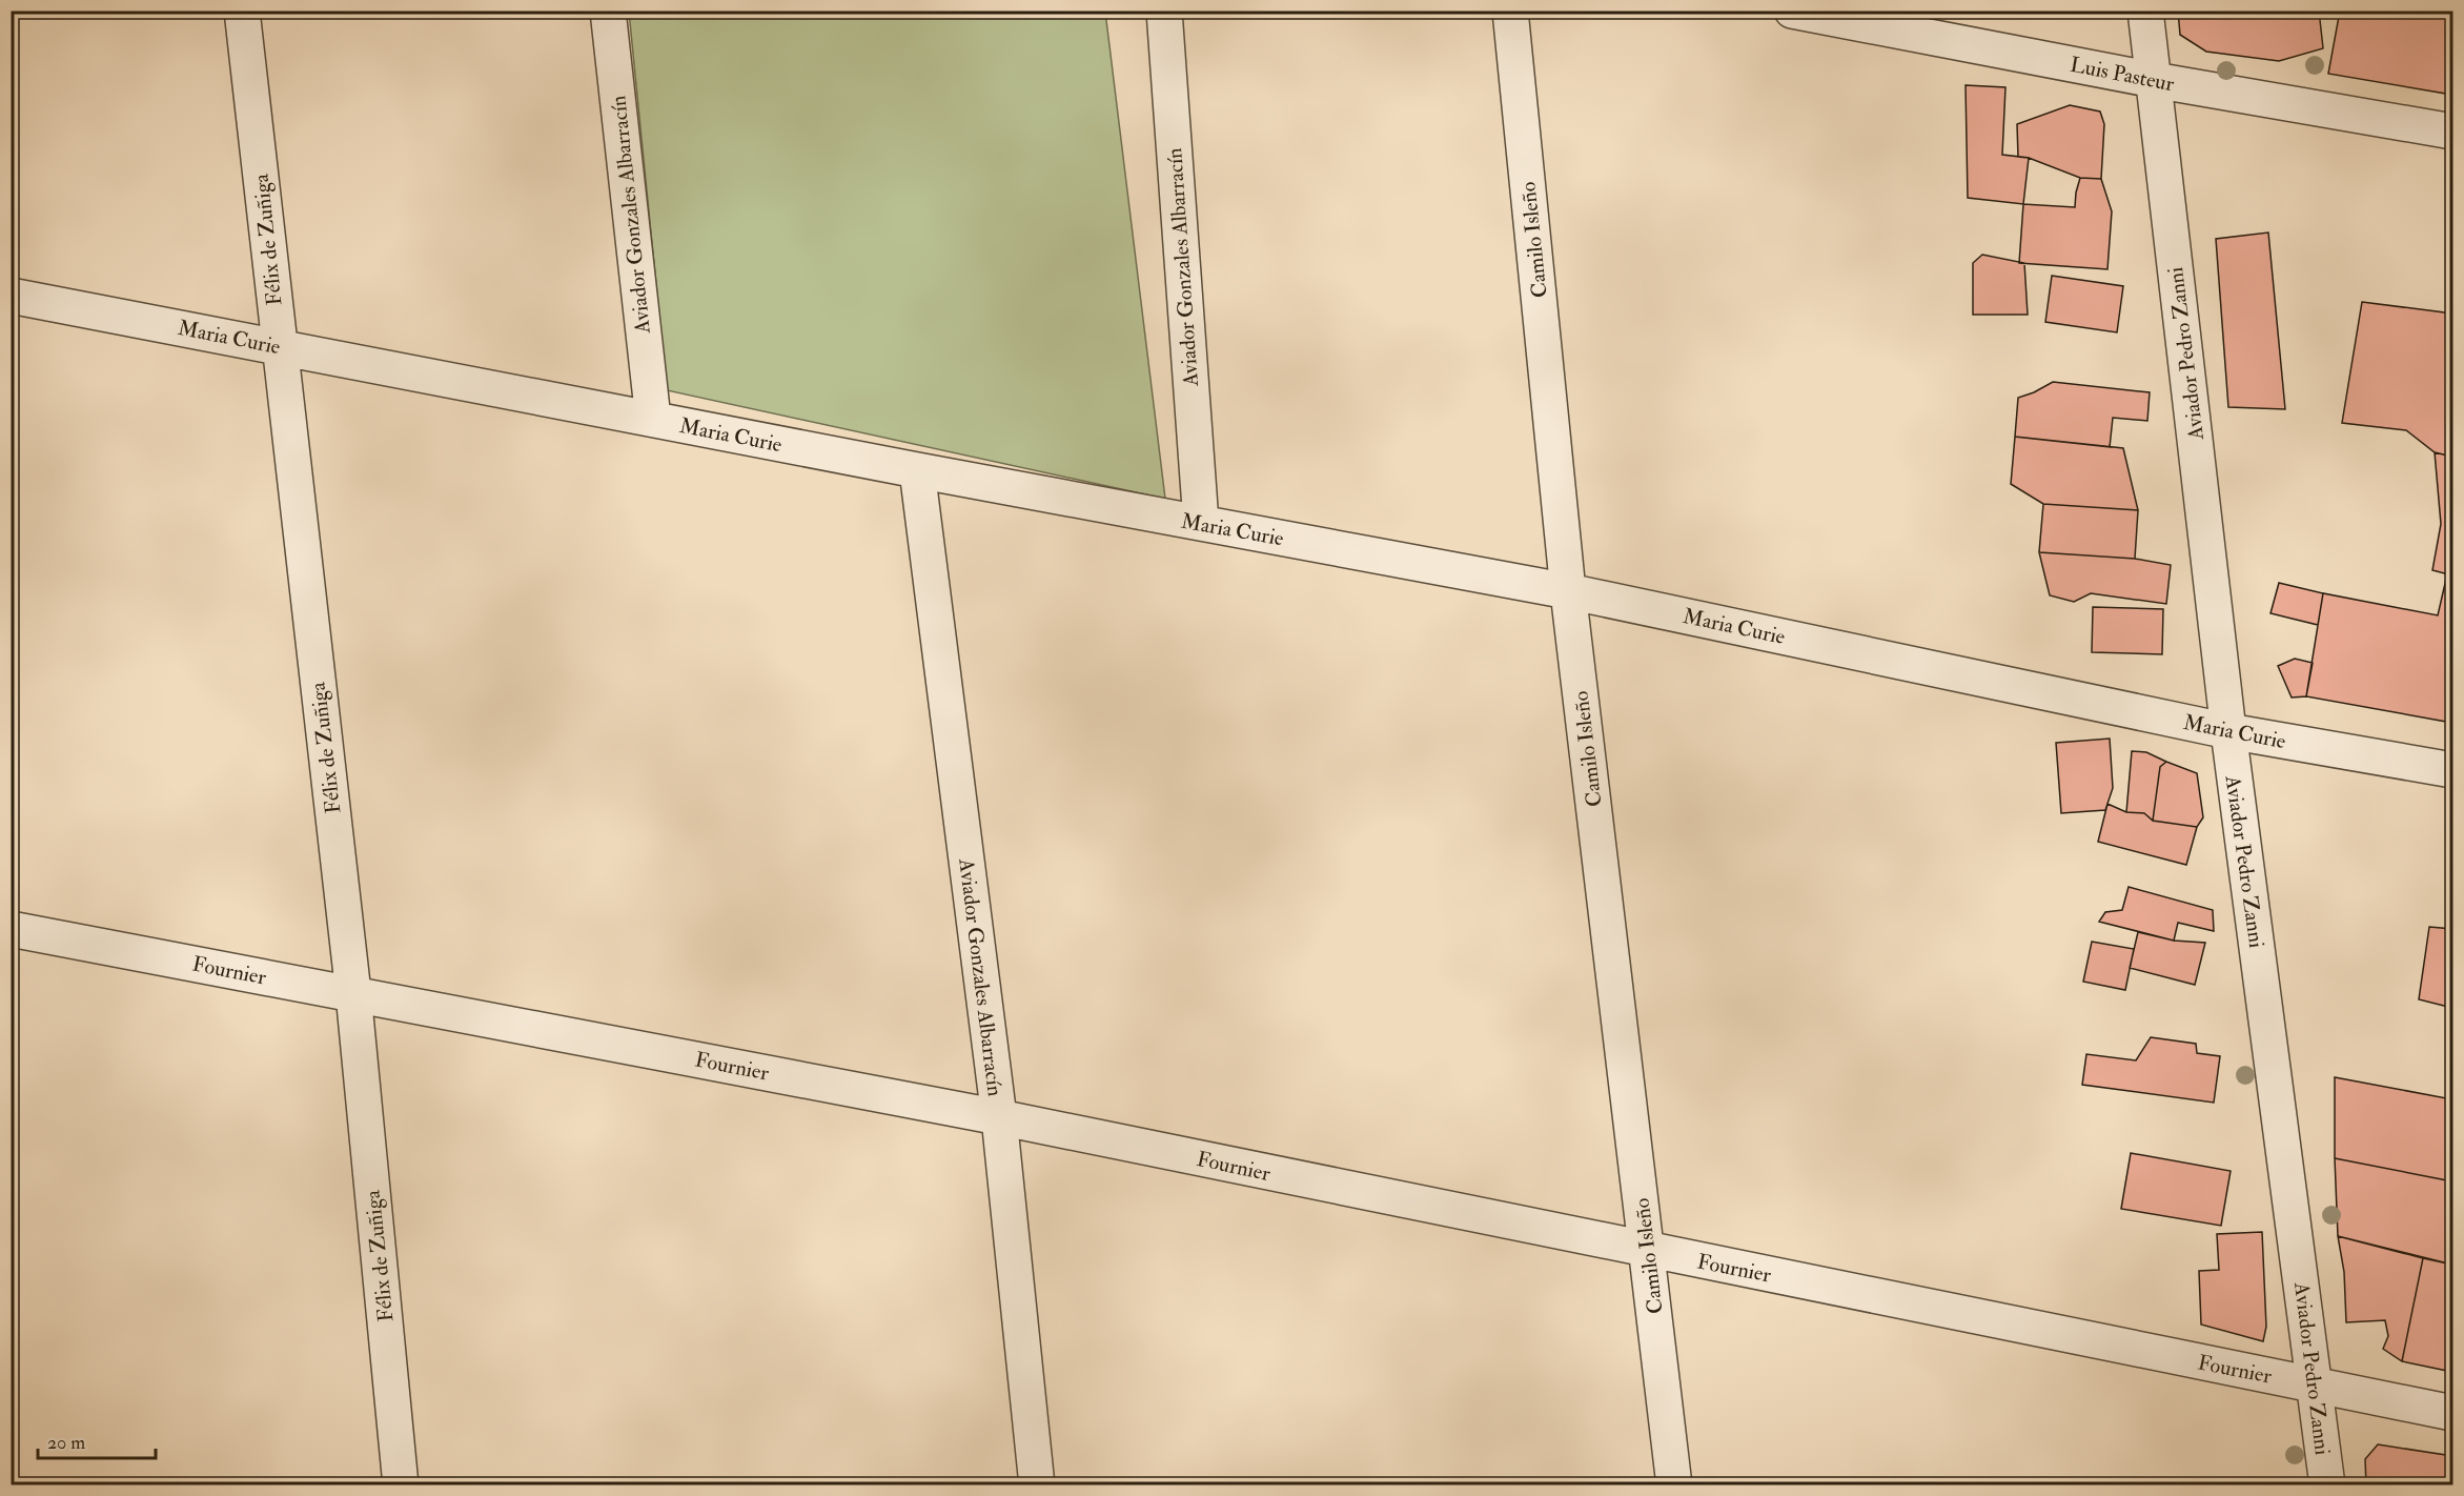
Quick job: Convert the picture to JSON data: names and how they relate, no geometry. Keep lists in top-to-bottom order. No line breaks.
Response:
{"streets":{"street":["Luis Pasteur","Aviador Gonzales Albarracín","Félix de Zuñiga","Camilo Isleño","Maria Curie","Aviador Pedro Zanni","Fournier"]},"crossings":[["Luis Pasteur","Aviador Pedro Zanni"],["Aviador Gonzales Albarracín","Maria Curie"],["Aviador Gonzales Albarracín","Fournier"],["Félix de Zuñiga","Maria Curie"],["Félix de Zuñiga","Fournier"],["Camilo Isleño","Maria Curie"],["Camilo Isleño","Fournier"],["Maria Curie","Aviador Pedro Zanni"],["Aviador Pedro Zanni","Fournier"]],"scale_bar":"20 m"}
